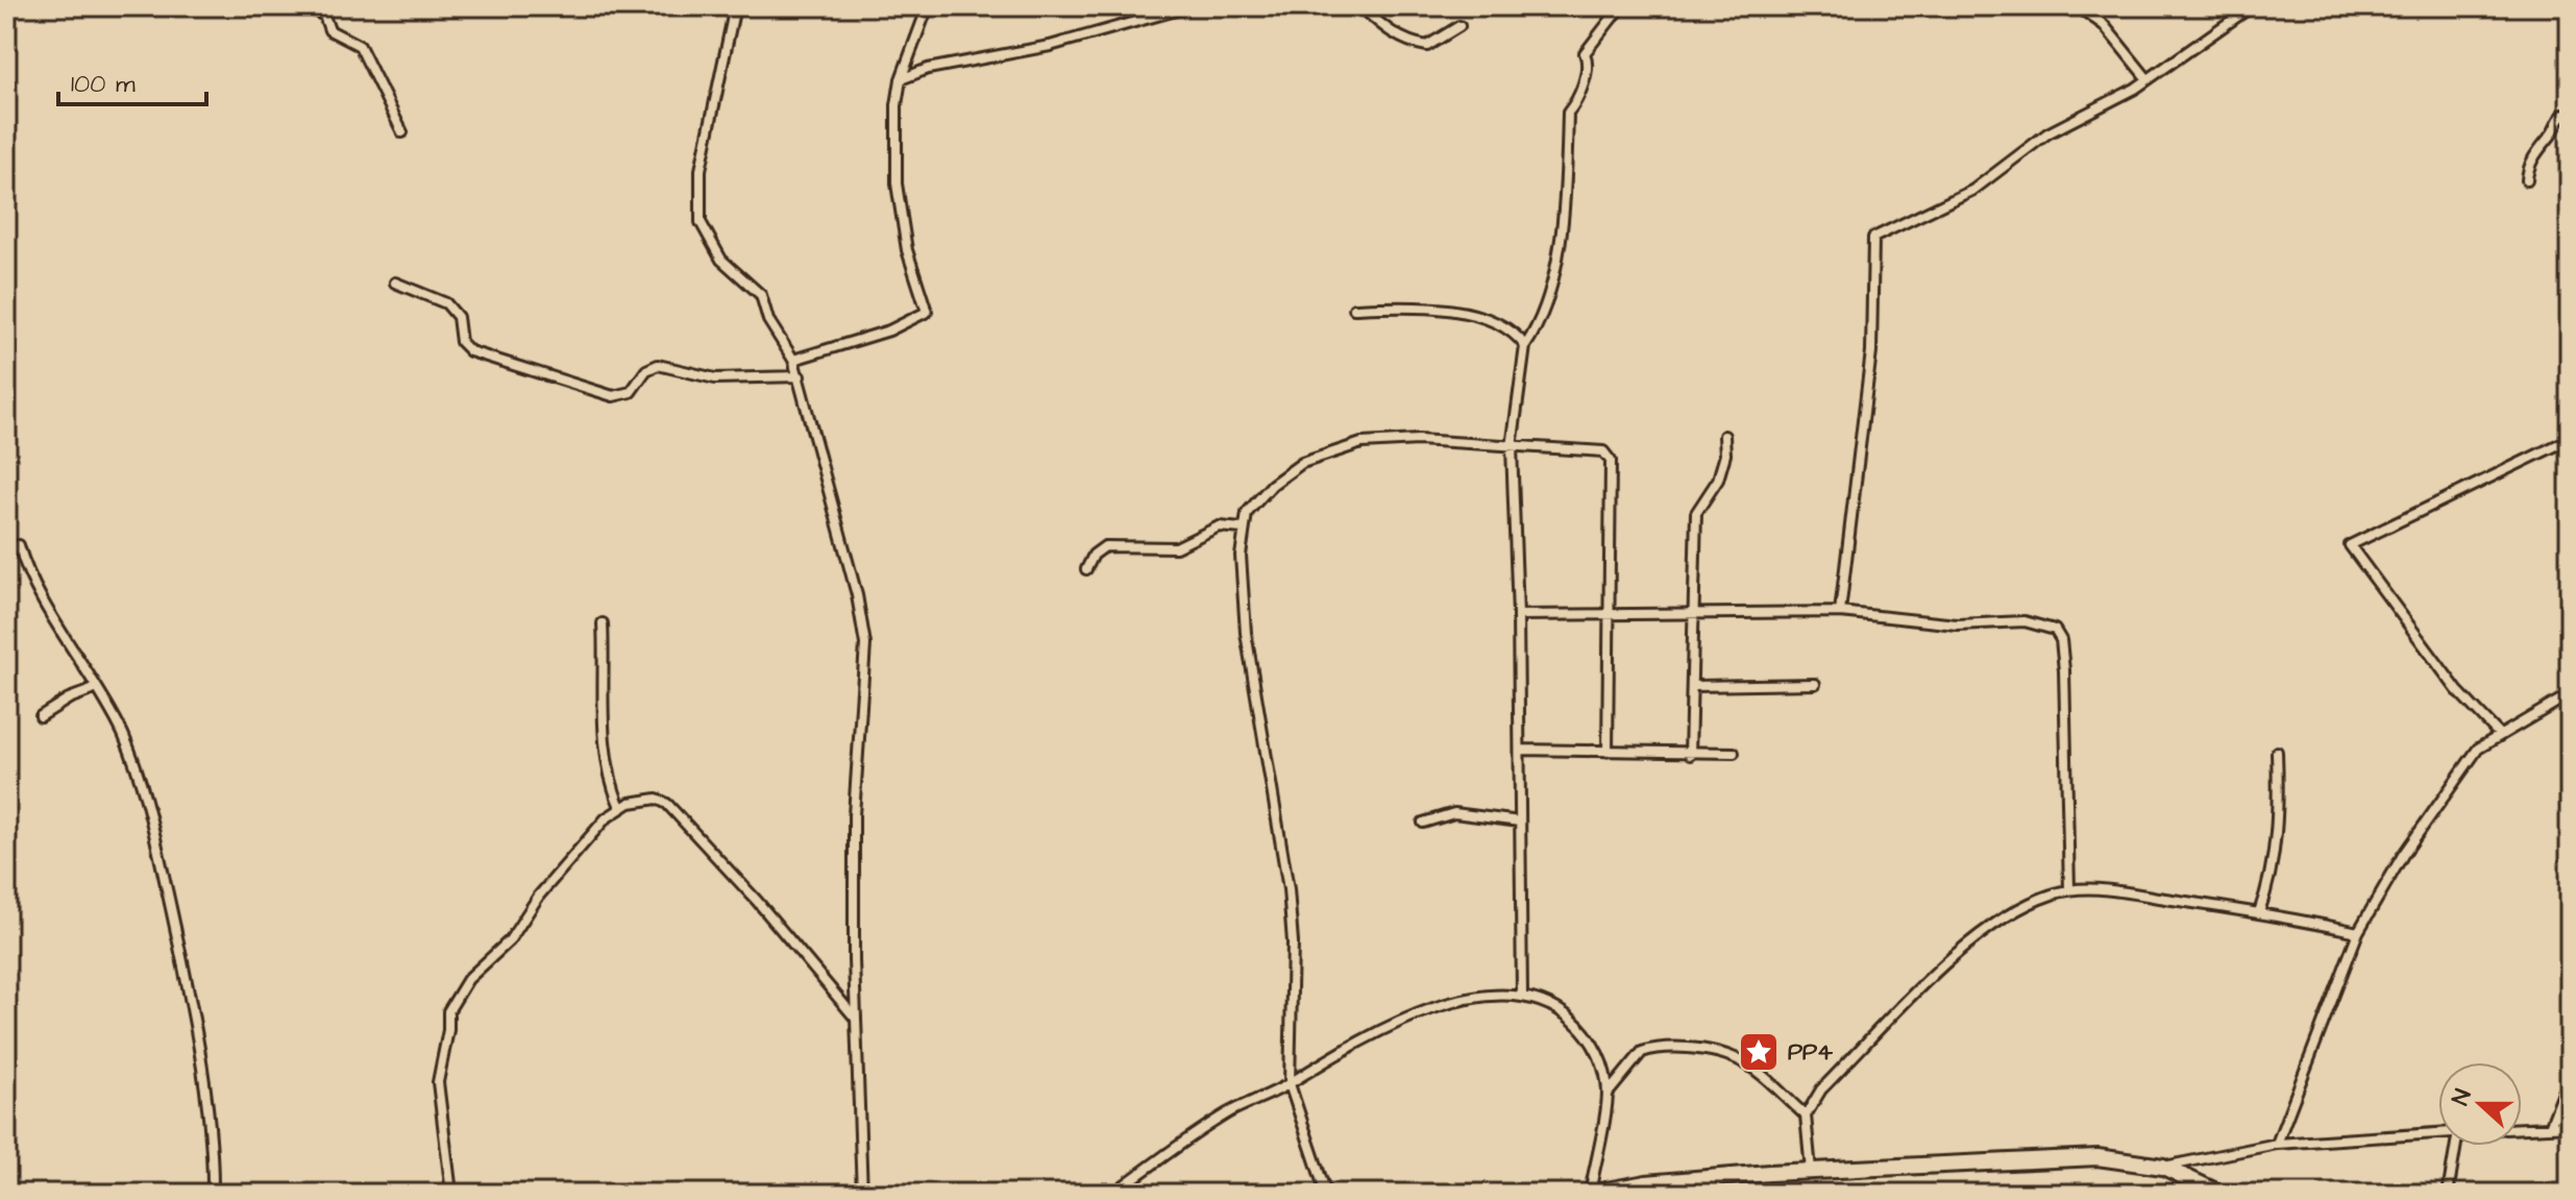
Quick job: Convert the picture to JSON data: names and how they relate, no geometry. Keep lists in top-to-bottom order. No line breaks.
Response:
{"places":{"place":["PP4"]},"scale_bar":"100 m","north":"left"}
